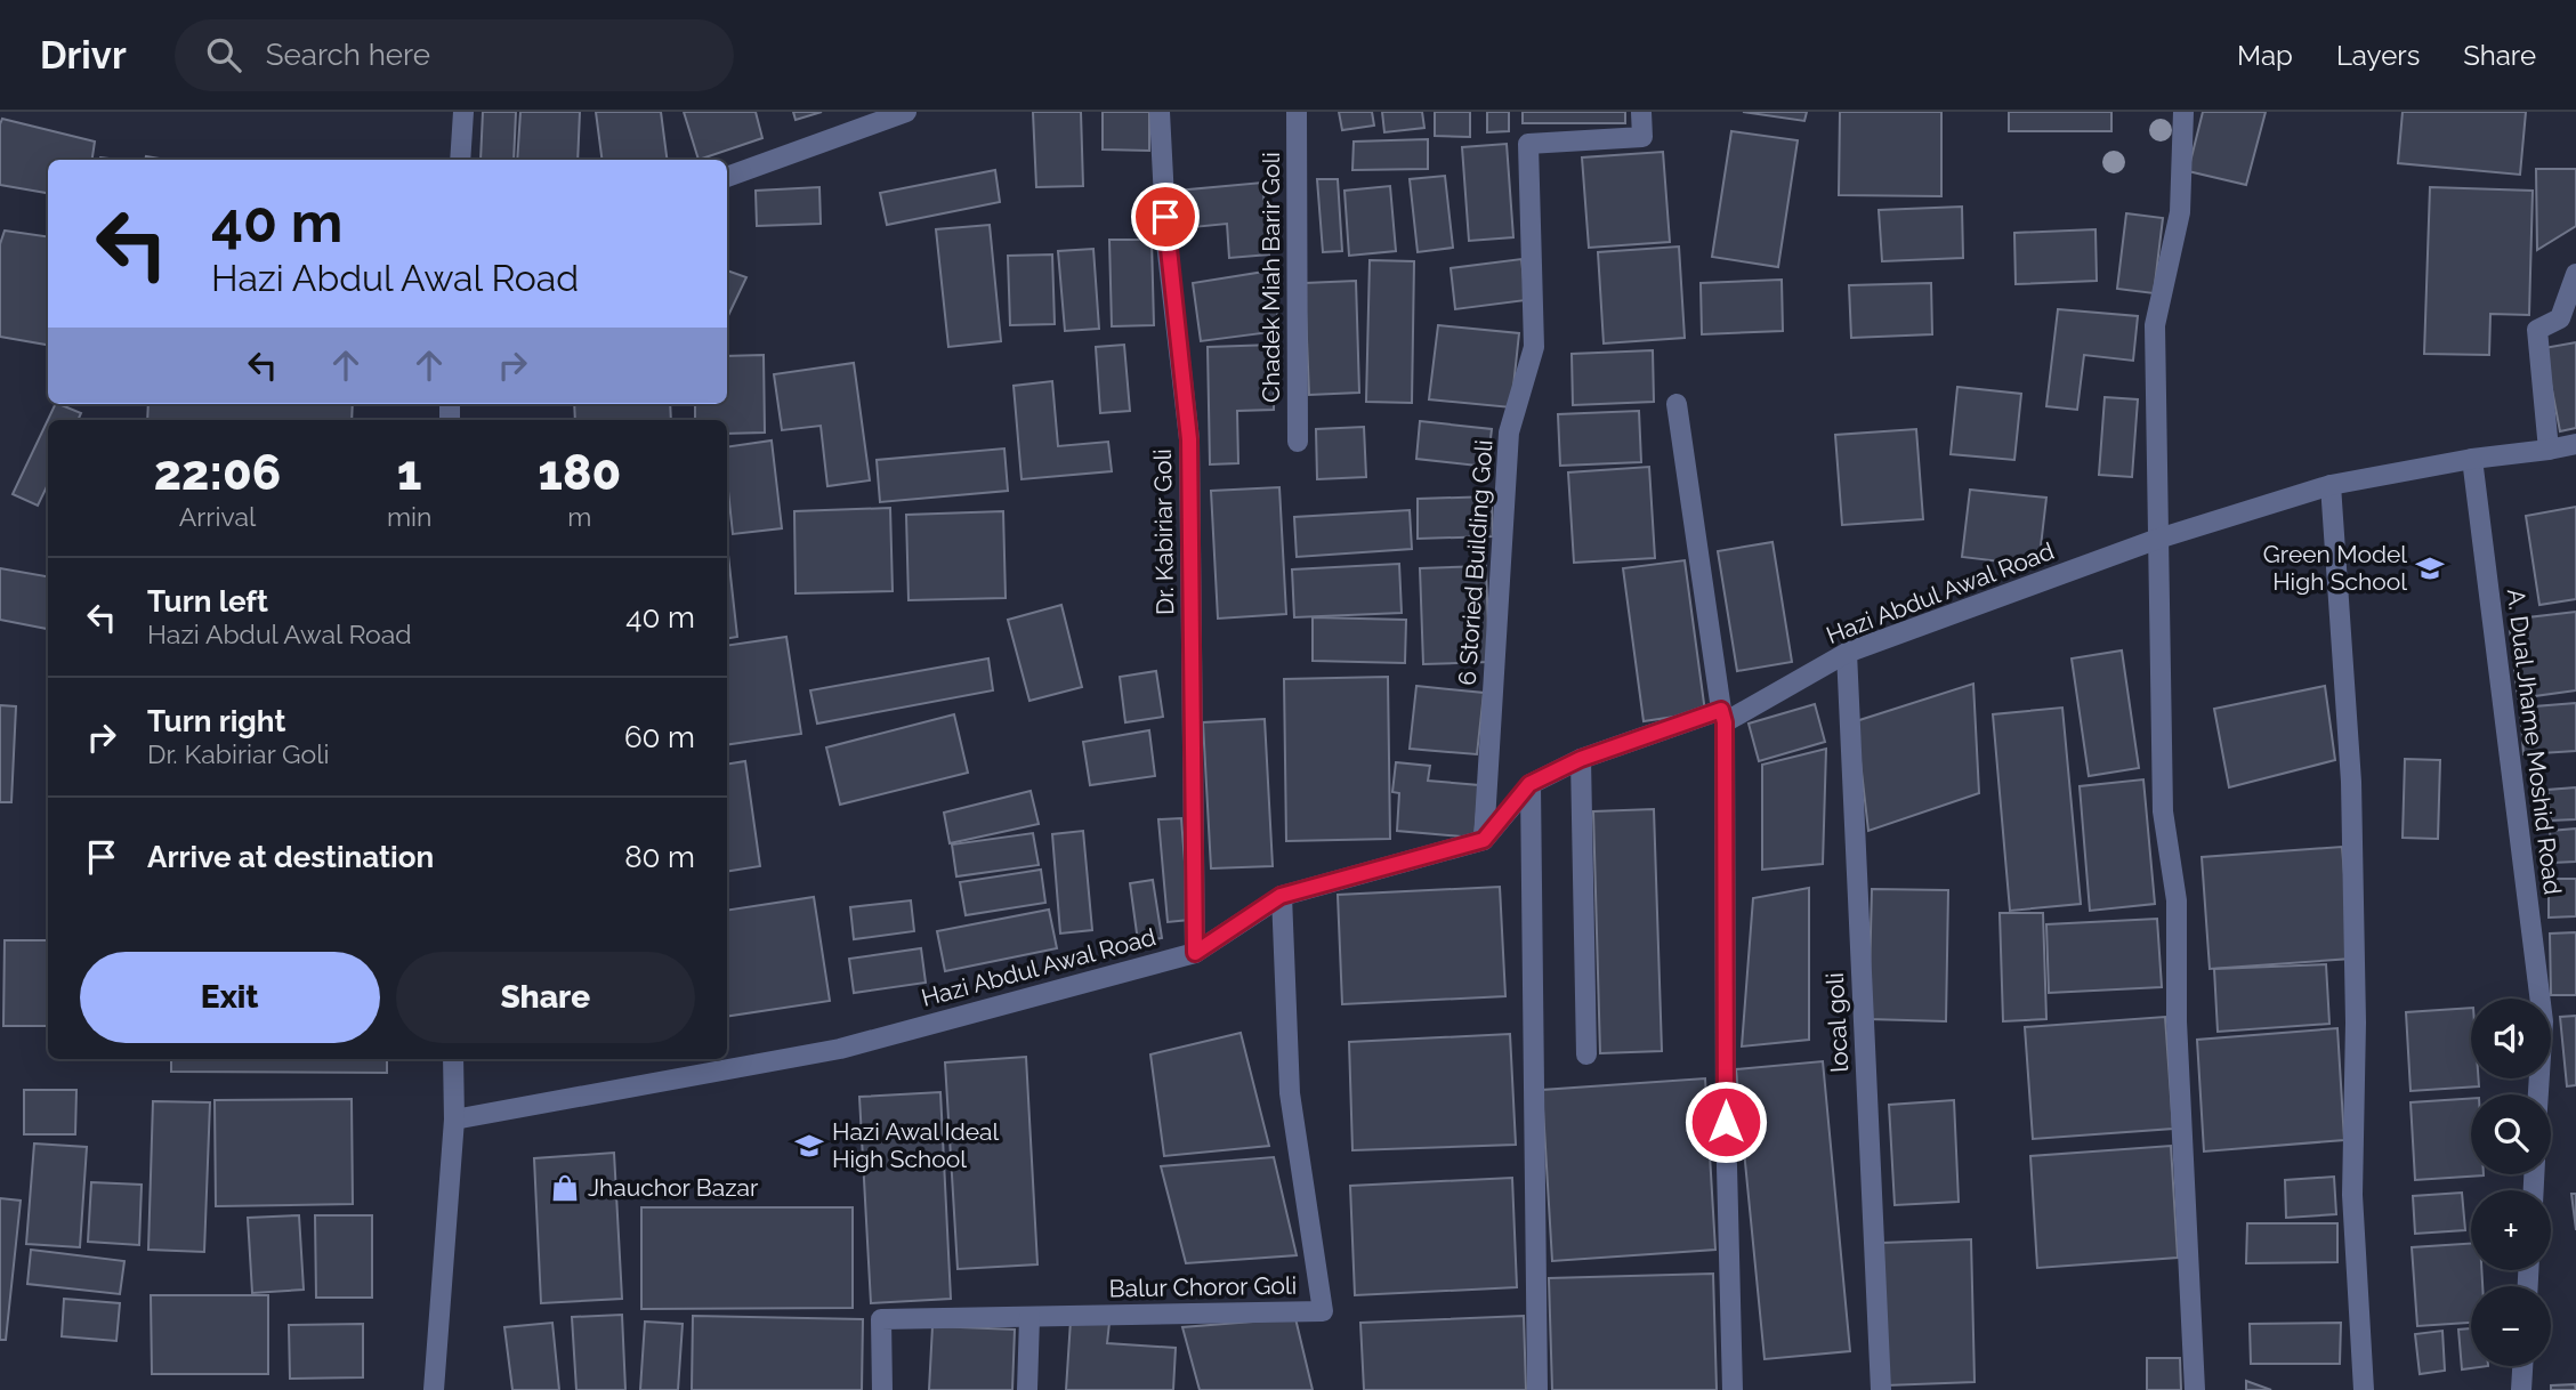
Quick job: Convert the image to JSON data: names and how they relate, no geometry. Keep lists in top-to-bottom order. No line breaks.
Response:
{"streets":{"street":["Chadek Miah Barir Goli","Dr. Kabiriar Goli","6 Storied Building Goli","Hazi Abdul Awal Road","A. Dual Jhame Moshid Road","local goli","Balur Choror Goli"]},"crossings":[["Dr. Kabiriar Goli","Hazi Abdul Awal Road"],["6 Storied Building Goli","Hazi Abdul Awal Road"],["Hazi Abdul Awal Road","A. Dual Jhame Moshid Road"],["Hazi Abdul Awal Road","local goli"],["Hazi Abdul Awal Road","Balur Choror Goli"]],"places":{"school or university":["Green Model High School","Hazi Awal Ideal High School"],"shop":["Jhauchor Bazar"]},"page":{"header":"Drivr","search":"Search here","nav":["Map","Layers","Share"],"turn":["40 m","Hazi Abdul Awal Road"],"eta":["22:06","Arrival","1","min","180","m"],"list":[{"name":"Turn left","note":"Hazi Abdul Awal Road","value":"40 m"},{"name":"Turn right","note":"Dr. Kabiriar Goli","value":"60 m"},{"name":"Arrive at destination","value":"80 m"}],"buttons":["Exit","Share"],"map_buttons":["+","−"]}}
